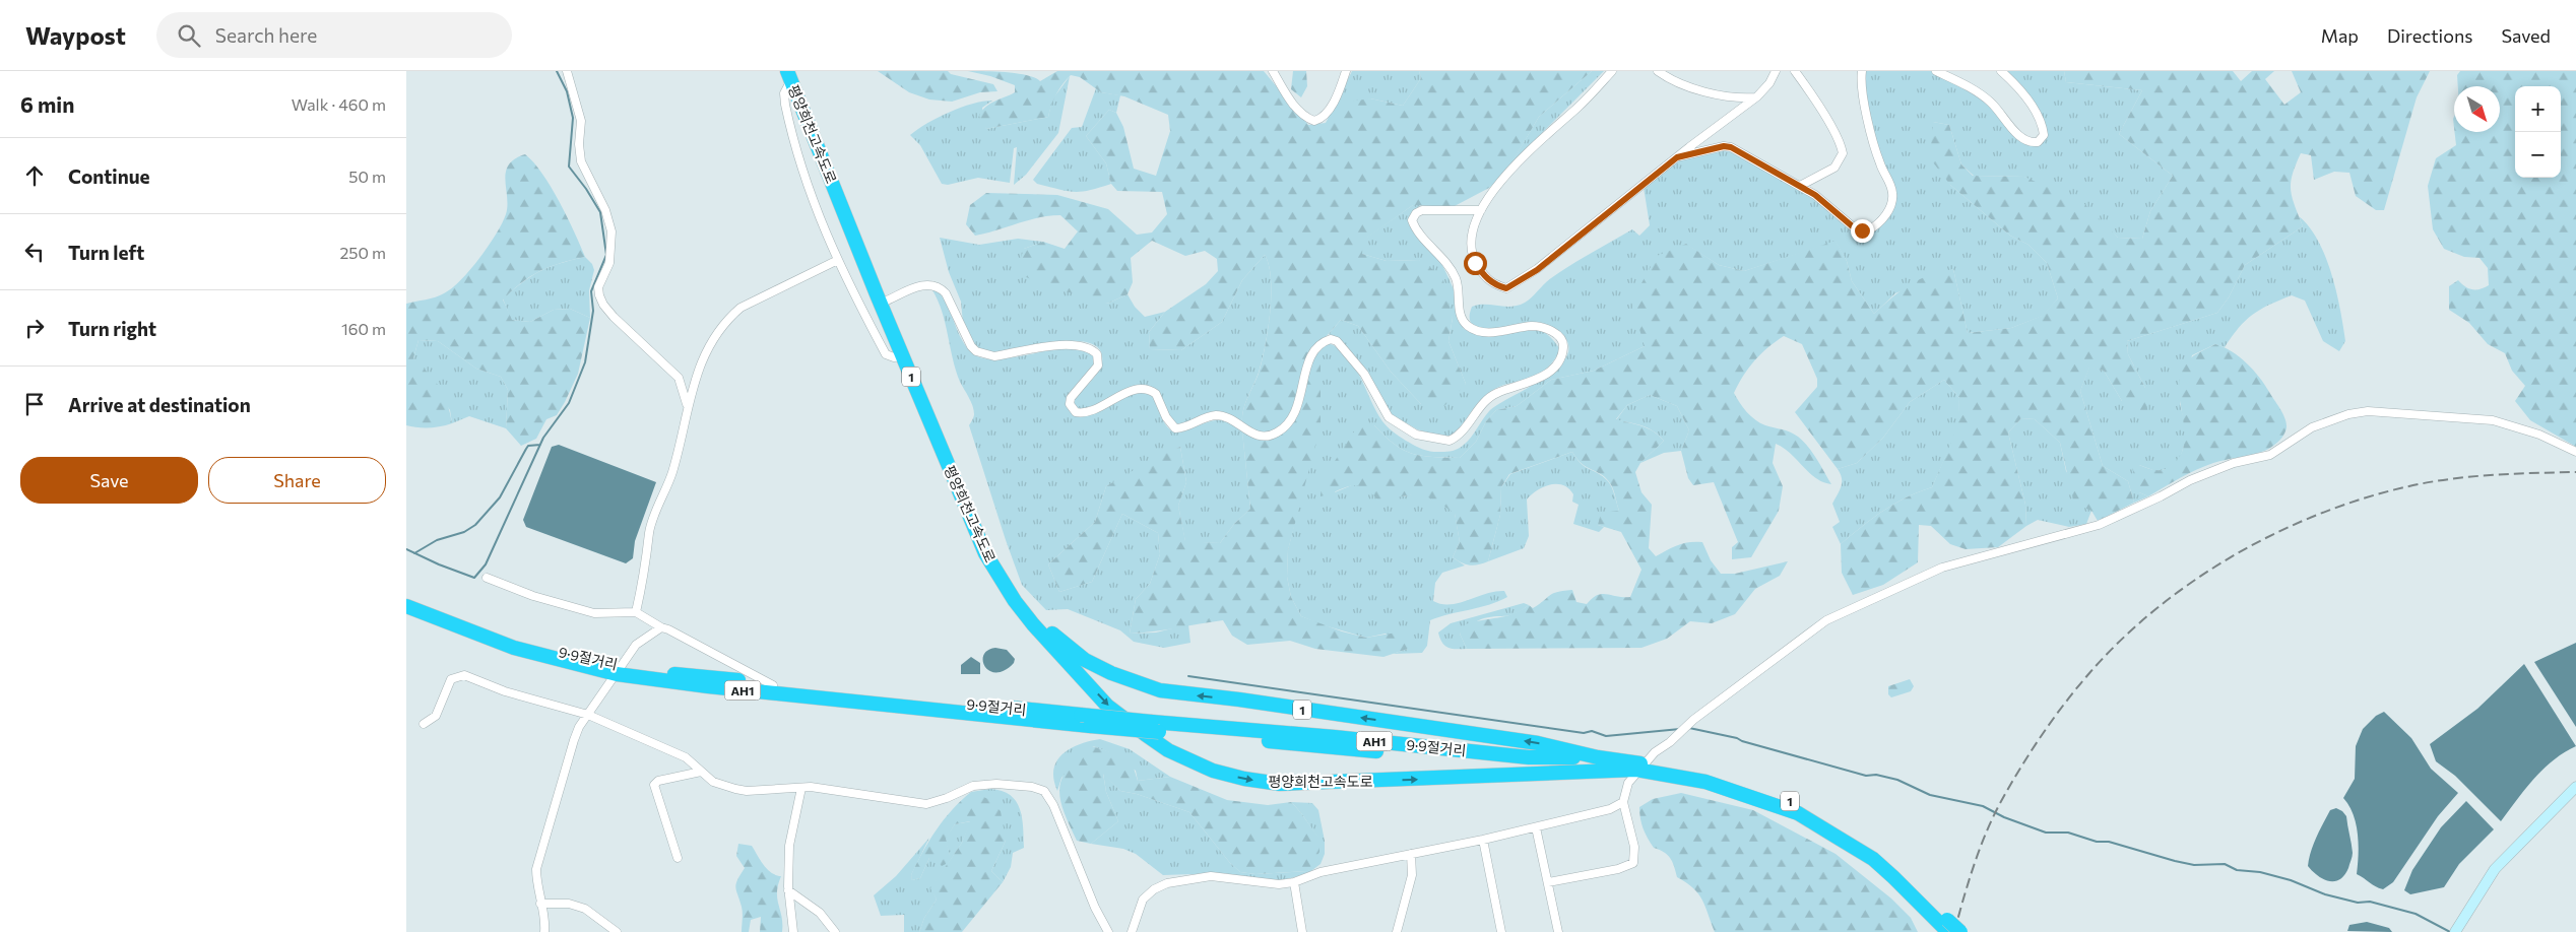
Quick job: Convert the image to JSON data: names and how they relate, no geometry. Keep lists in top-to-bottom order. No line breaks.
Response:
{"streets":{"highway":["평양희천고속도로","1","9·9절거리","AH1"]},"crossings":[["평양희천고속도로","9·9절거리"]],"north":"bottom right","page":{"header":"Waypost","search":"Search here","nav":["Map","Directions","Saved"],"heading":["6 min","Walk · 460 m"],"map_buttons":["+","−"],"list":[["Continue","50 m"],["Turn left","250 m"],["Turn right","160 m"],"Arrive at destination"],"buttons":["Save","Share"]}}
